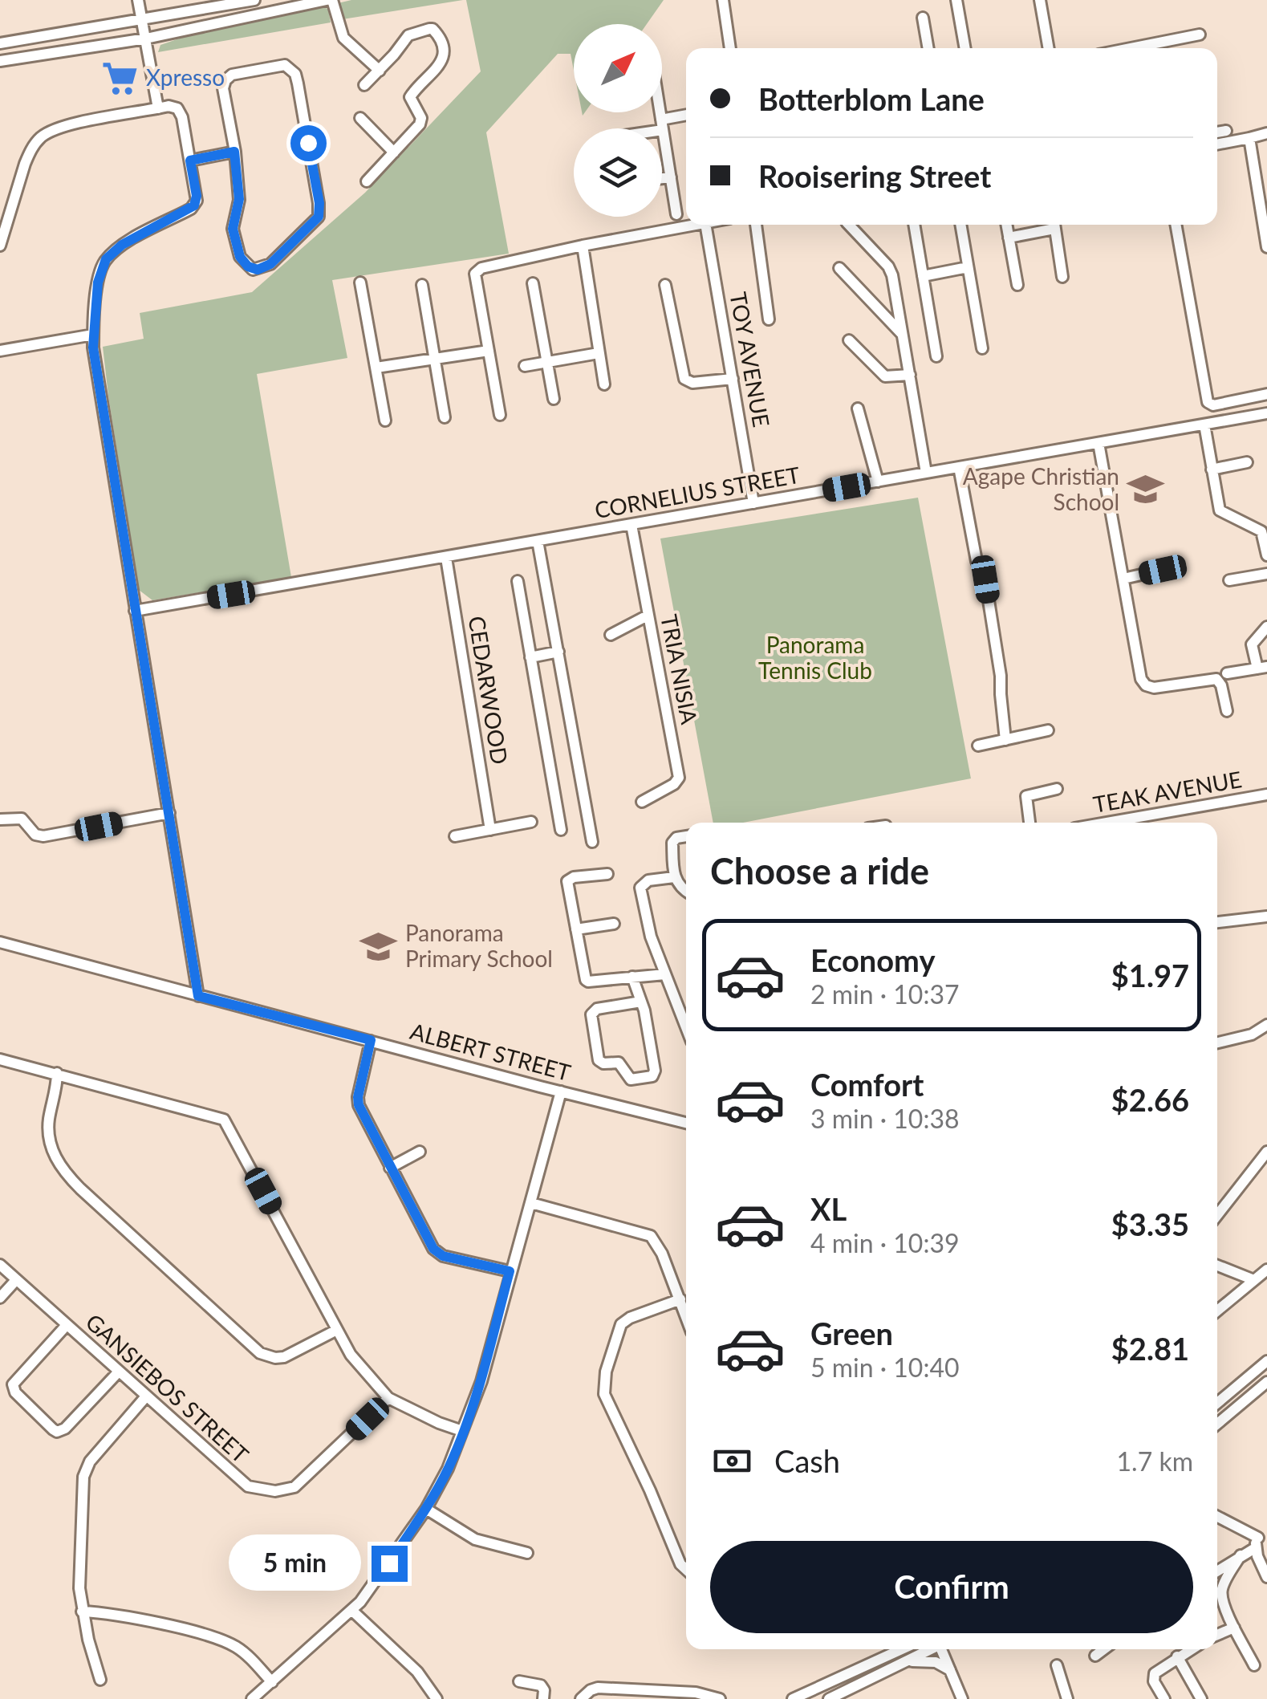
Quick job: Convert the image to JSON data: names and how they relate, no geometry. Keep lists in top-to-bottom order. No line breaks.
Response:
{"streets":{"street":["TOY AVENUE","CORNELIUS STREET","TRIA NISIA","CEDARWOOD","TEAK AVENUE","ALBERT STREET","GANSIEBOS STREET"]},"crossings":[["TOY AVENUE","CORNELIUS STREET"],["CORNELIUS STREET","TRIA NISIA"],["CORNELIUS STREET","CEDARWOOD"]],"parks":["Panorama Tennis Club"],"places":{"supermarket":["Xpresso"],"school or university":["Agape Christian School","Panorama Primary School"]},"north":"top right","page":{"banner":["Botterblom Lane","Rooisering Street"],"heading":"Choose a ride","list":[{"name":"Economy","note":"2 min · 10:37","value":"$1.97"},{"name":"Comfort","note":"3 min · 10:38","value":"$2.66"},{"name":"XL","note":"4 min · 10:39","value":"$3.35"},{"name":"Green","note":"5 min · 10:40","value":"$2.81"}],"pay":["Cash","1.7 km"],"buttons":"Confirm","bubble":"5 min"}}
